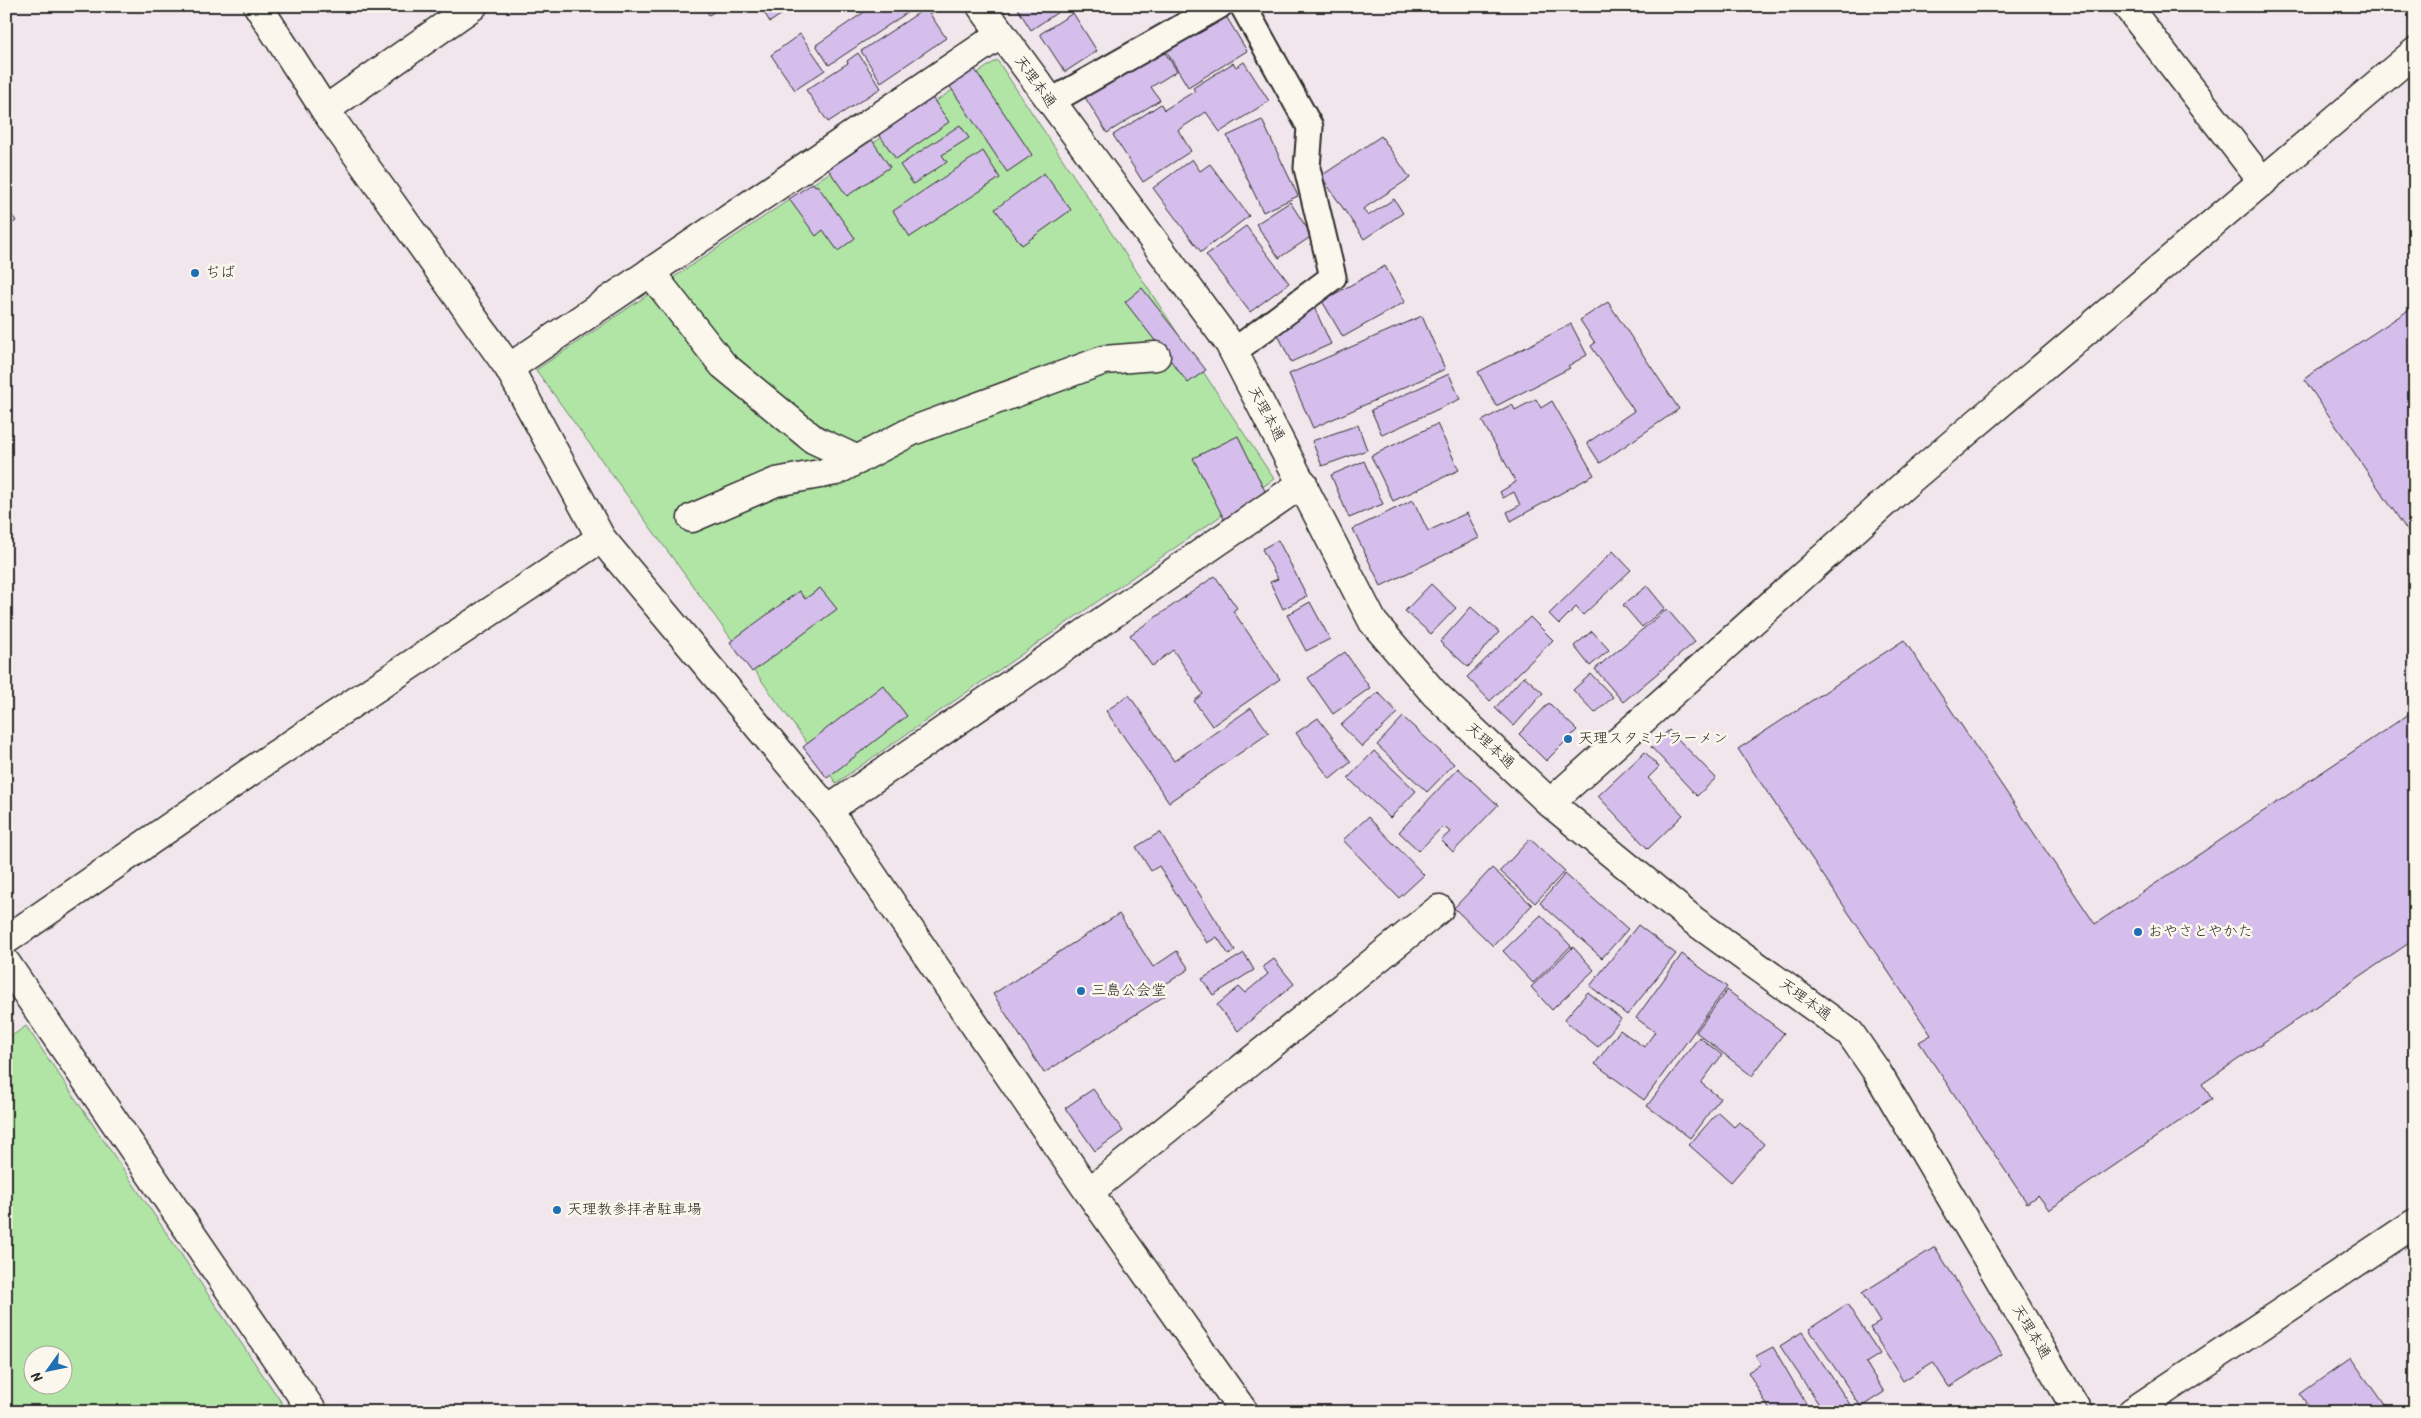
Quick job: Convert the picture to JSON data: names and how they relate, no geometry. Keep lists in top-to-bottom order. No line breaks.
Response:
{"streets":{"street":["天理本通"]},"places":["ぢば","天理スタミナラーメン","おやさとやかた","三島公会堂","天理教参拝者駐車場"],"north":"bottom left"}
